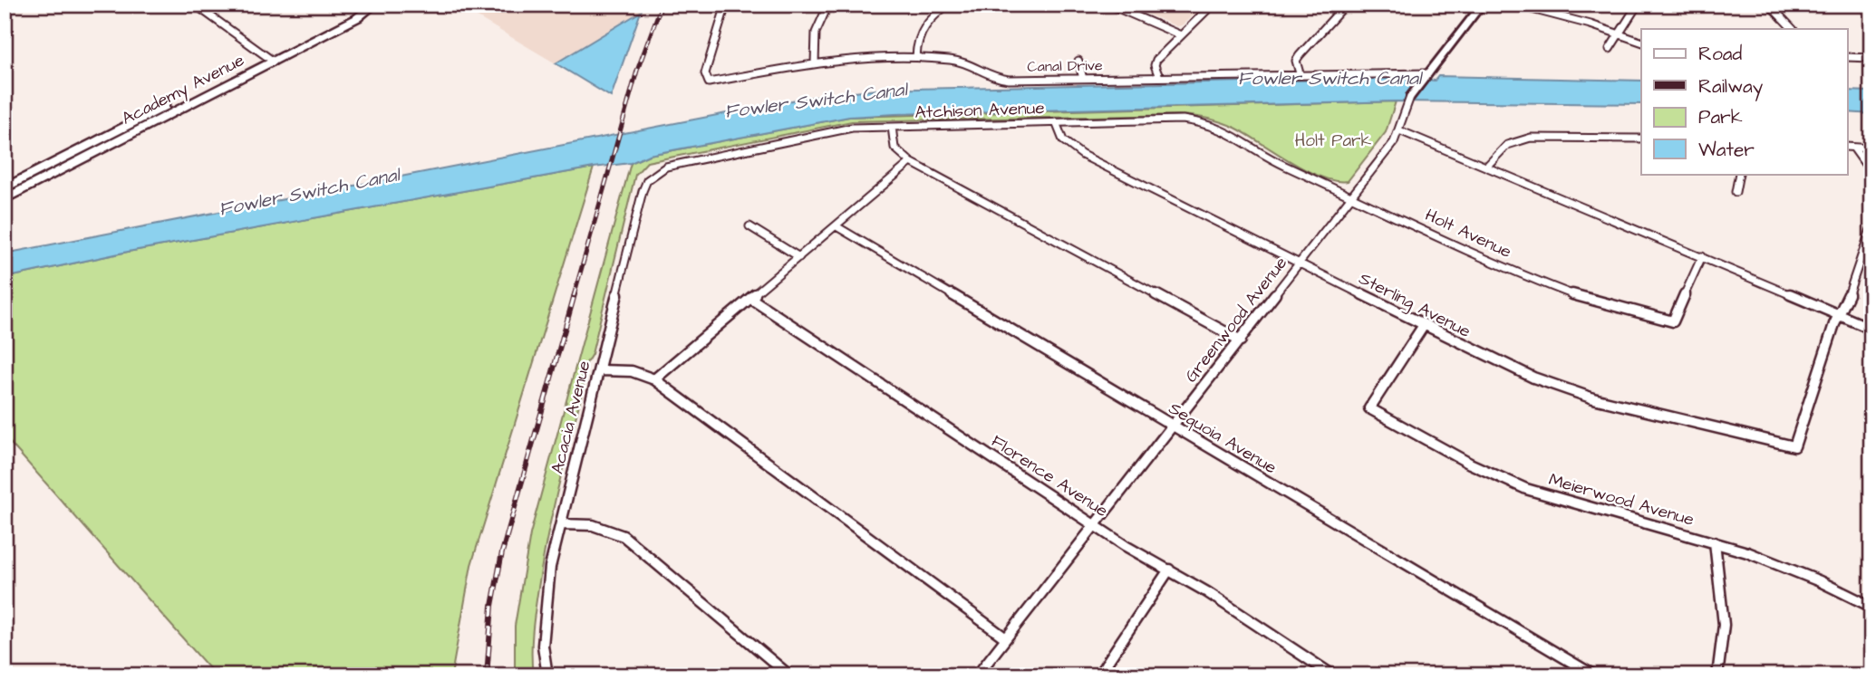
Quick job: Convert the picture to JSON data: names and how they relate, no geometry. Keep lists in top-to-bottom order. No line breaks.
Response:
{"streets":{"main road":["Academy Avenue"],"street":["Canal Drive","Atchison Avenue","Holt Avenue","Sterling Avenue","Greenwood Avenue","Acacia Avenue","Sequoia Avenue","Florence Avenue","Meierwood Avenue"]},"crossings":[["Canal Drive","Greenwood Avenue"],["Atchison Avenue","Holt Avenue"],["Atchison Avenue","Sterling Avenue"],["Atchison Avenue","Acacia Avenue"],["Holt Avenue","Greenwood Avenue"],["Sterling Avenue","Greenwood Avenue"],["Sterling Avenue","Meierwood Avenue"],["Greenwood Avenue","Sequoia Avenue"],["Greenwood Avenue","Florence Avenue"]],"water":["Fowler Switch Canal"],"parks":["Holt Park"],"legend":["Road","Railway","Park","Water"]}
